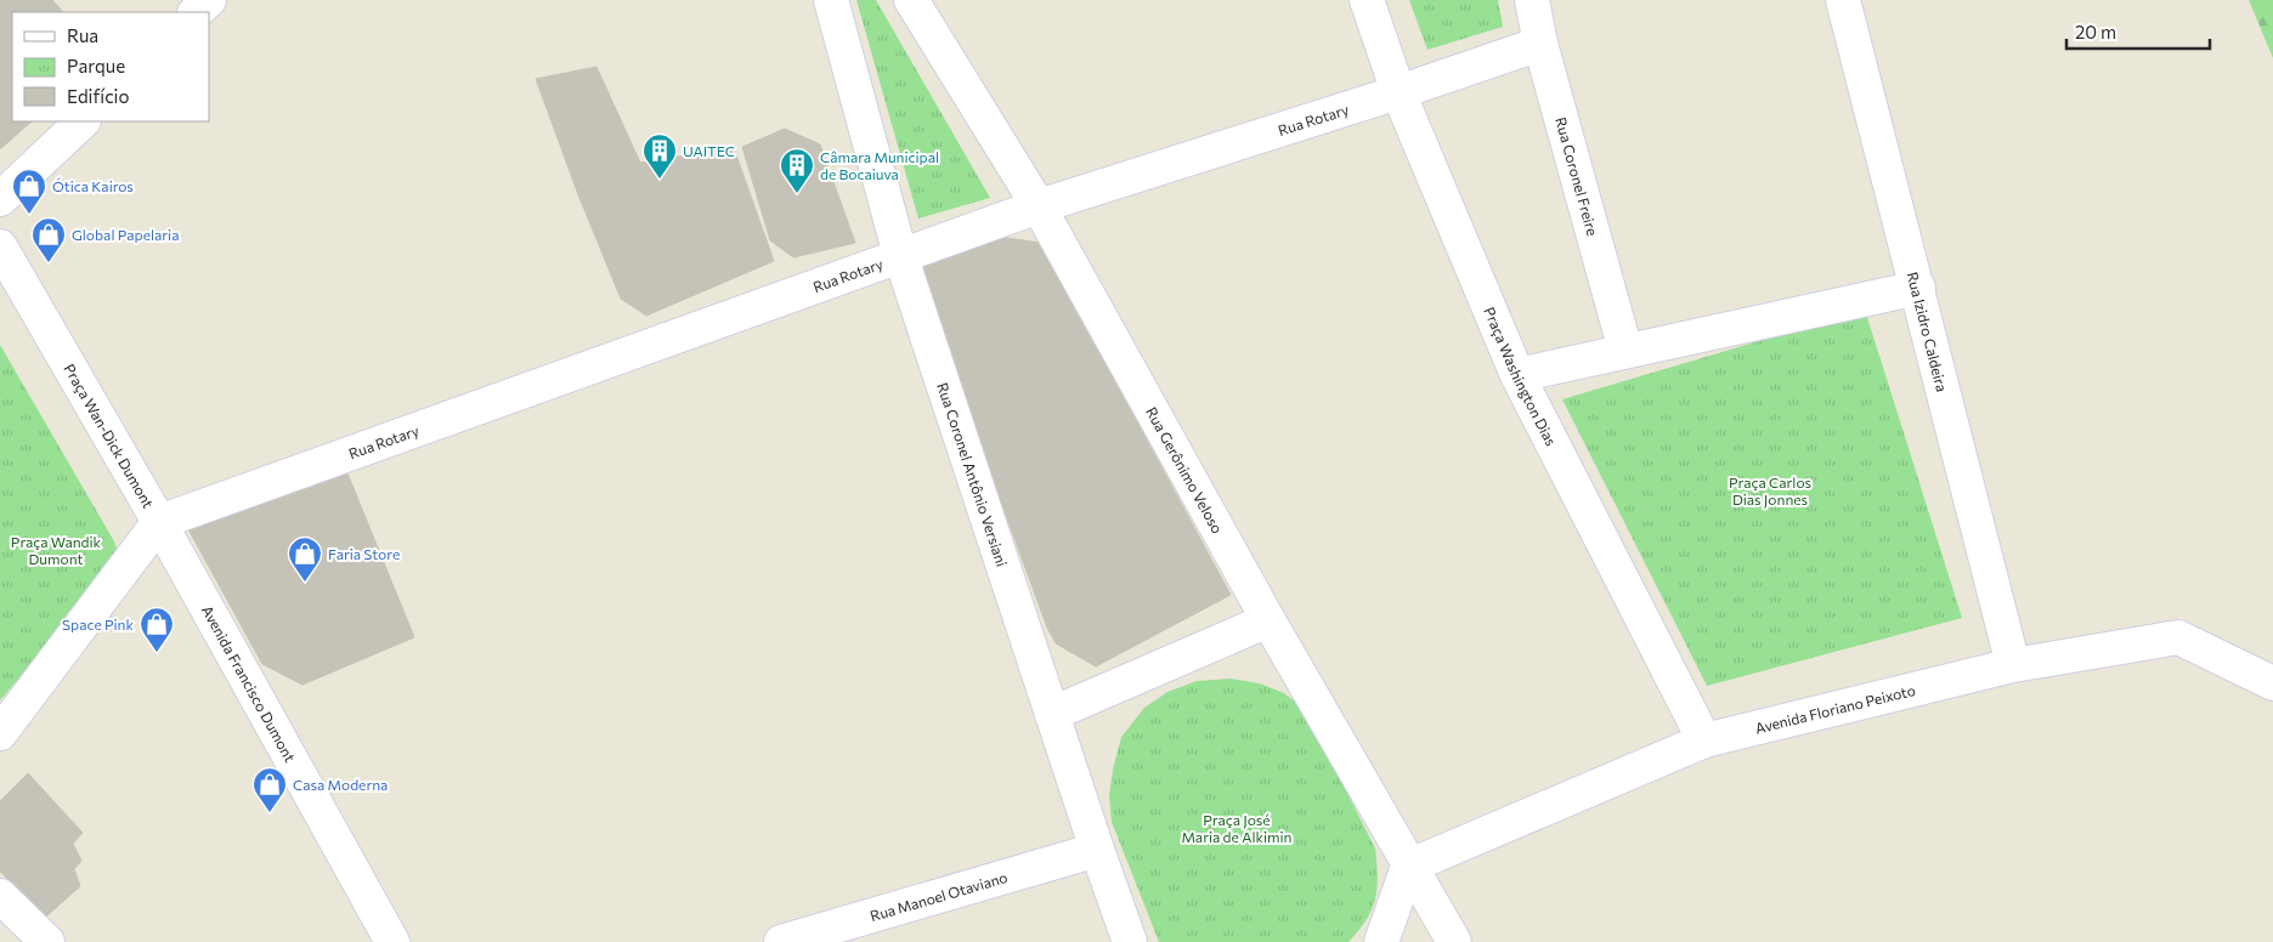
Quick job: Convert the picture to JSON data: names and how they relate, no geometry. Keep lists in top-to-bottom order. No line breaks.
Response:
{"streets":{"street":["Rua Rotary","Rua Coronel Freire","Rua Izidro Caldeira","Praça Washington Dias","Praça Wan-Dick Dumont","Rua Gerônimo Veloso","Rua Coronel Antônio Versiani","Avenida Francisco Dumont","Avenida Floriano Peixoto","Rua Manoel Otaviano"]},"crossings":[["Rua Rotary","Rua Coronel Freire"],["Rua Rotary","Praça Washington Dias"],["Rua Rotary","Praça Wan-Dick Dumont"],["Rua Rotary","Rua Gerônimo Veloso"],["Rua Rotary","Rua Coronel Antônio Versiani"],["Rua Rotary","Avenida Francisco Dumont"],["Rua Izidro Caldeira","Avenida Floriano Peixoto"],["Praça Washington Dias","Avenida Floriano Peixoto"],["Praça Wan-Dick Dumont","Avenida Francisco Dumont"],["Rua Gerônimo Veloso","Avenida Floriano Peixoto"],["Rua Coronel Antônio Versiani","Rua Manoel Otaviano"]],"parks":["Praça Carlos Dias Jonnes","Praça Wandik Dumont","Praça José Maria de Alkimin"],"places":{"building":["UAITEC","Câmara Municipal de Bocaiuva"],"shop":["Ótica Kairos","Global Papelaria","Faria Store","Space Pink","Casa Moderna"]},"legend":["Rua","Parque","Edifício"],"scale_bar":"20 m"}
